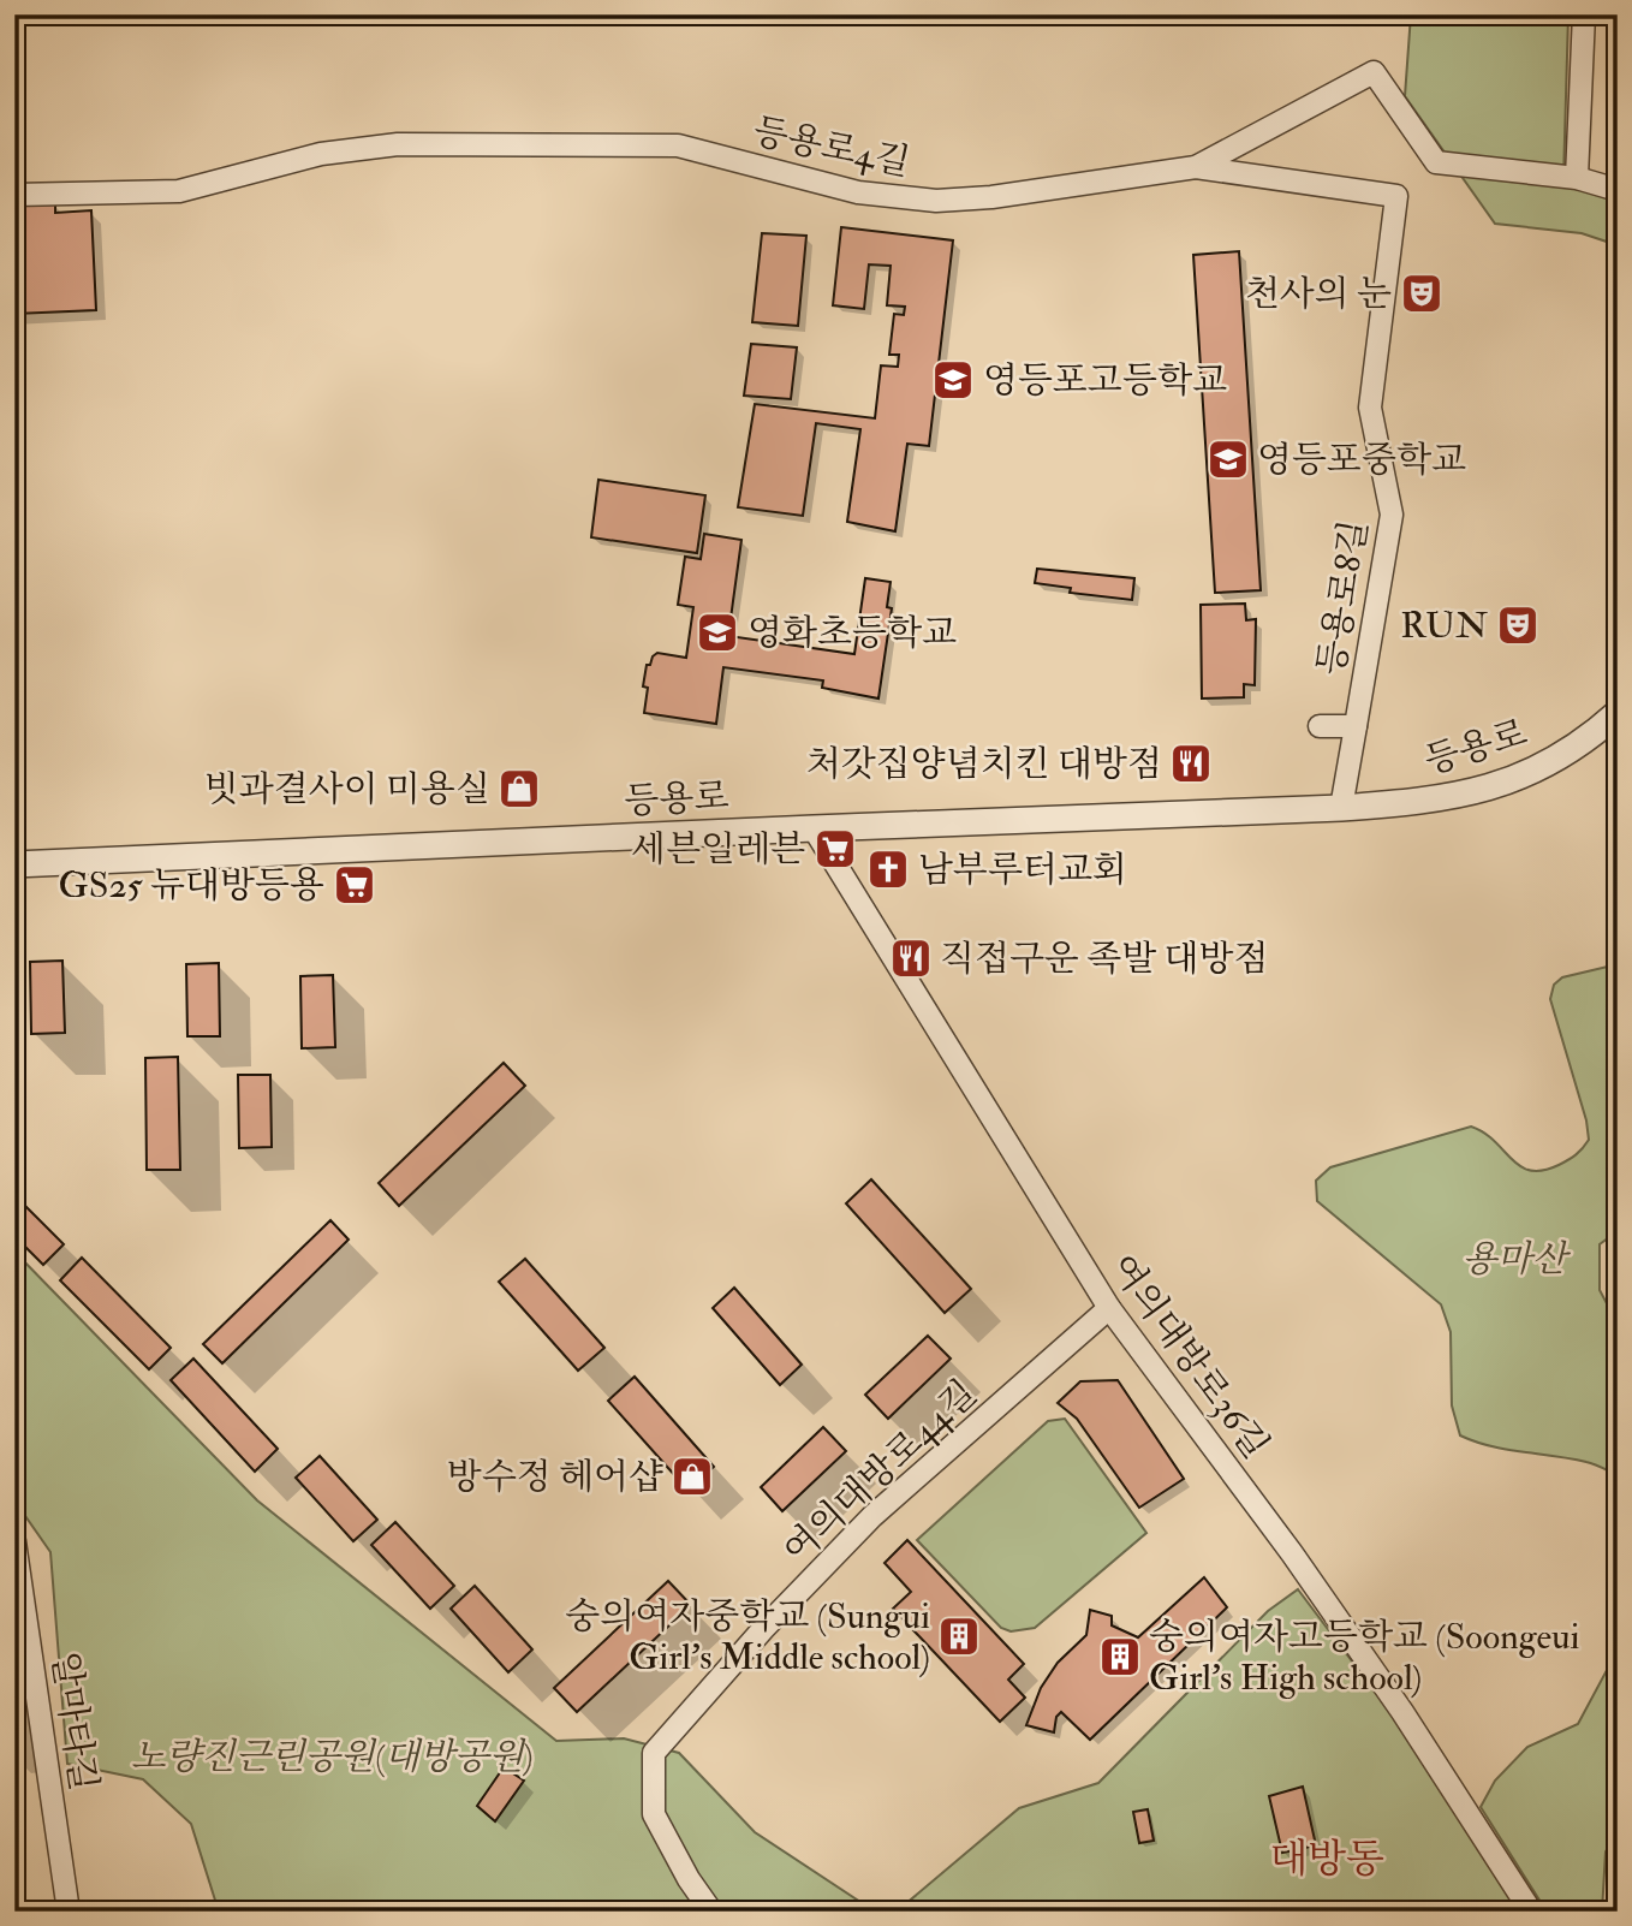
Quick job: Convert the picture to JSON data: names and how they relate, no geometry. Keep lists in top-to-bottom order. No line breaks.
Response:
{"streets":{"street":["등용로4길","등용로8길","등용로","여의대방로36길","여의대방로44길","알마타길"]},"crossings":[["등용로4길","등용로8길"],["등용로","여의대방로36길"],["여의대방로36길","여의대방로44길"]],"districts":["대방동"],"parks":["용마산","노량진근린공원(대방공원)"],"places":{"theatre":["천사의 눈","RUN"],"school or university":["영등포고등학교","영등포중학교","영화초등학교"],"restaurant":["처갓집양념치킨 대방점","직접구운 족발 대방점"],"shop":["빗과결사이 미용실","방수정 헤어샵"],"supermarket":["세븐일레븐","GS25 뉴대방등용"],"church":["남부루터교회"],"building":["숭의여자중학교 (Sungui Girl's Middle school)","숭의여자고등학교 (Soongeui Girl's High school)"]}}
